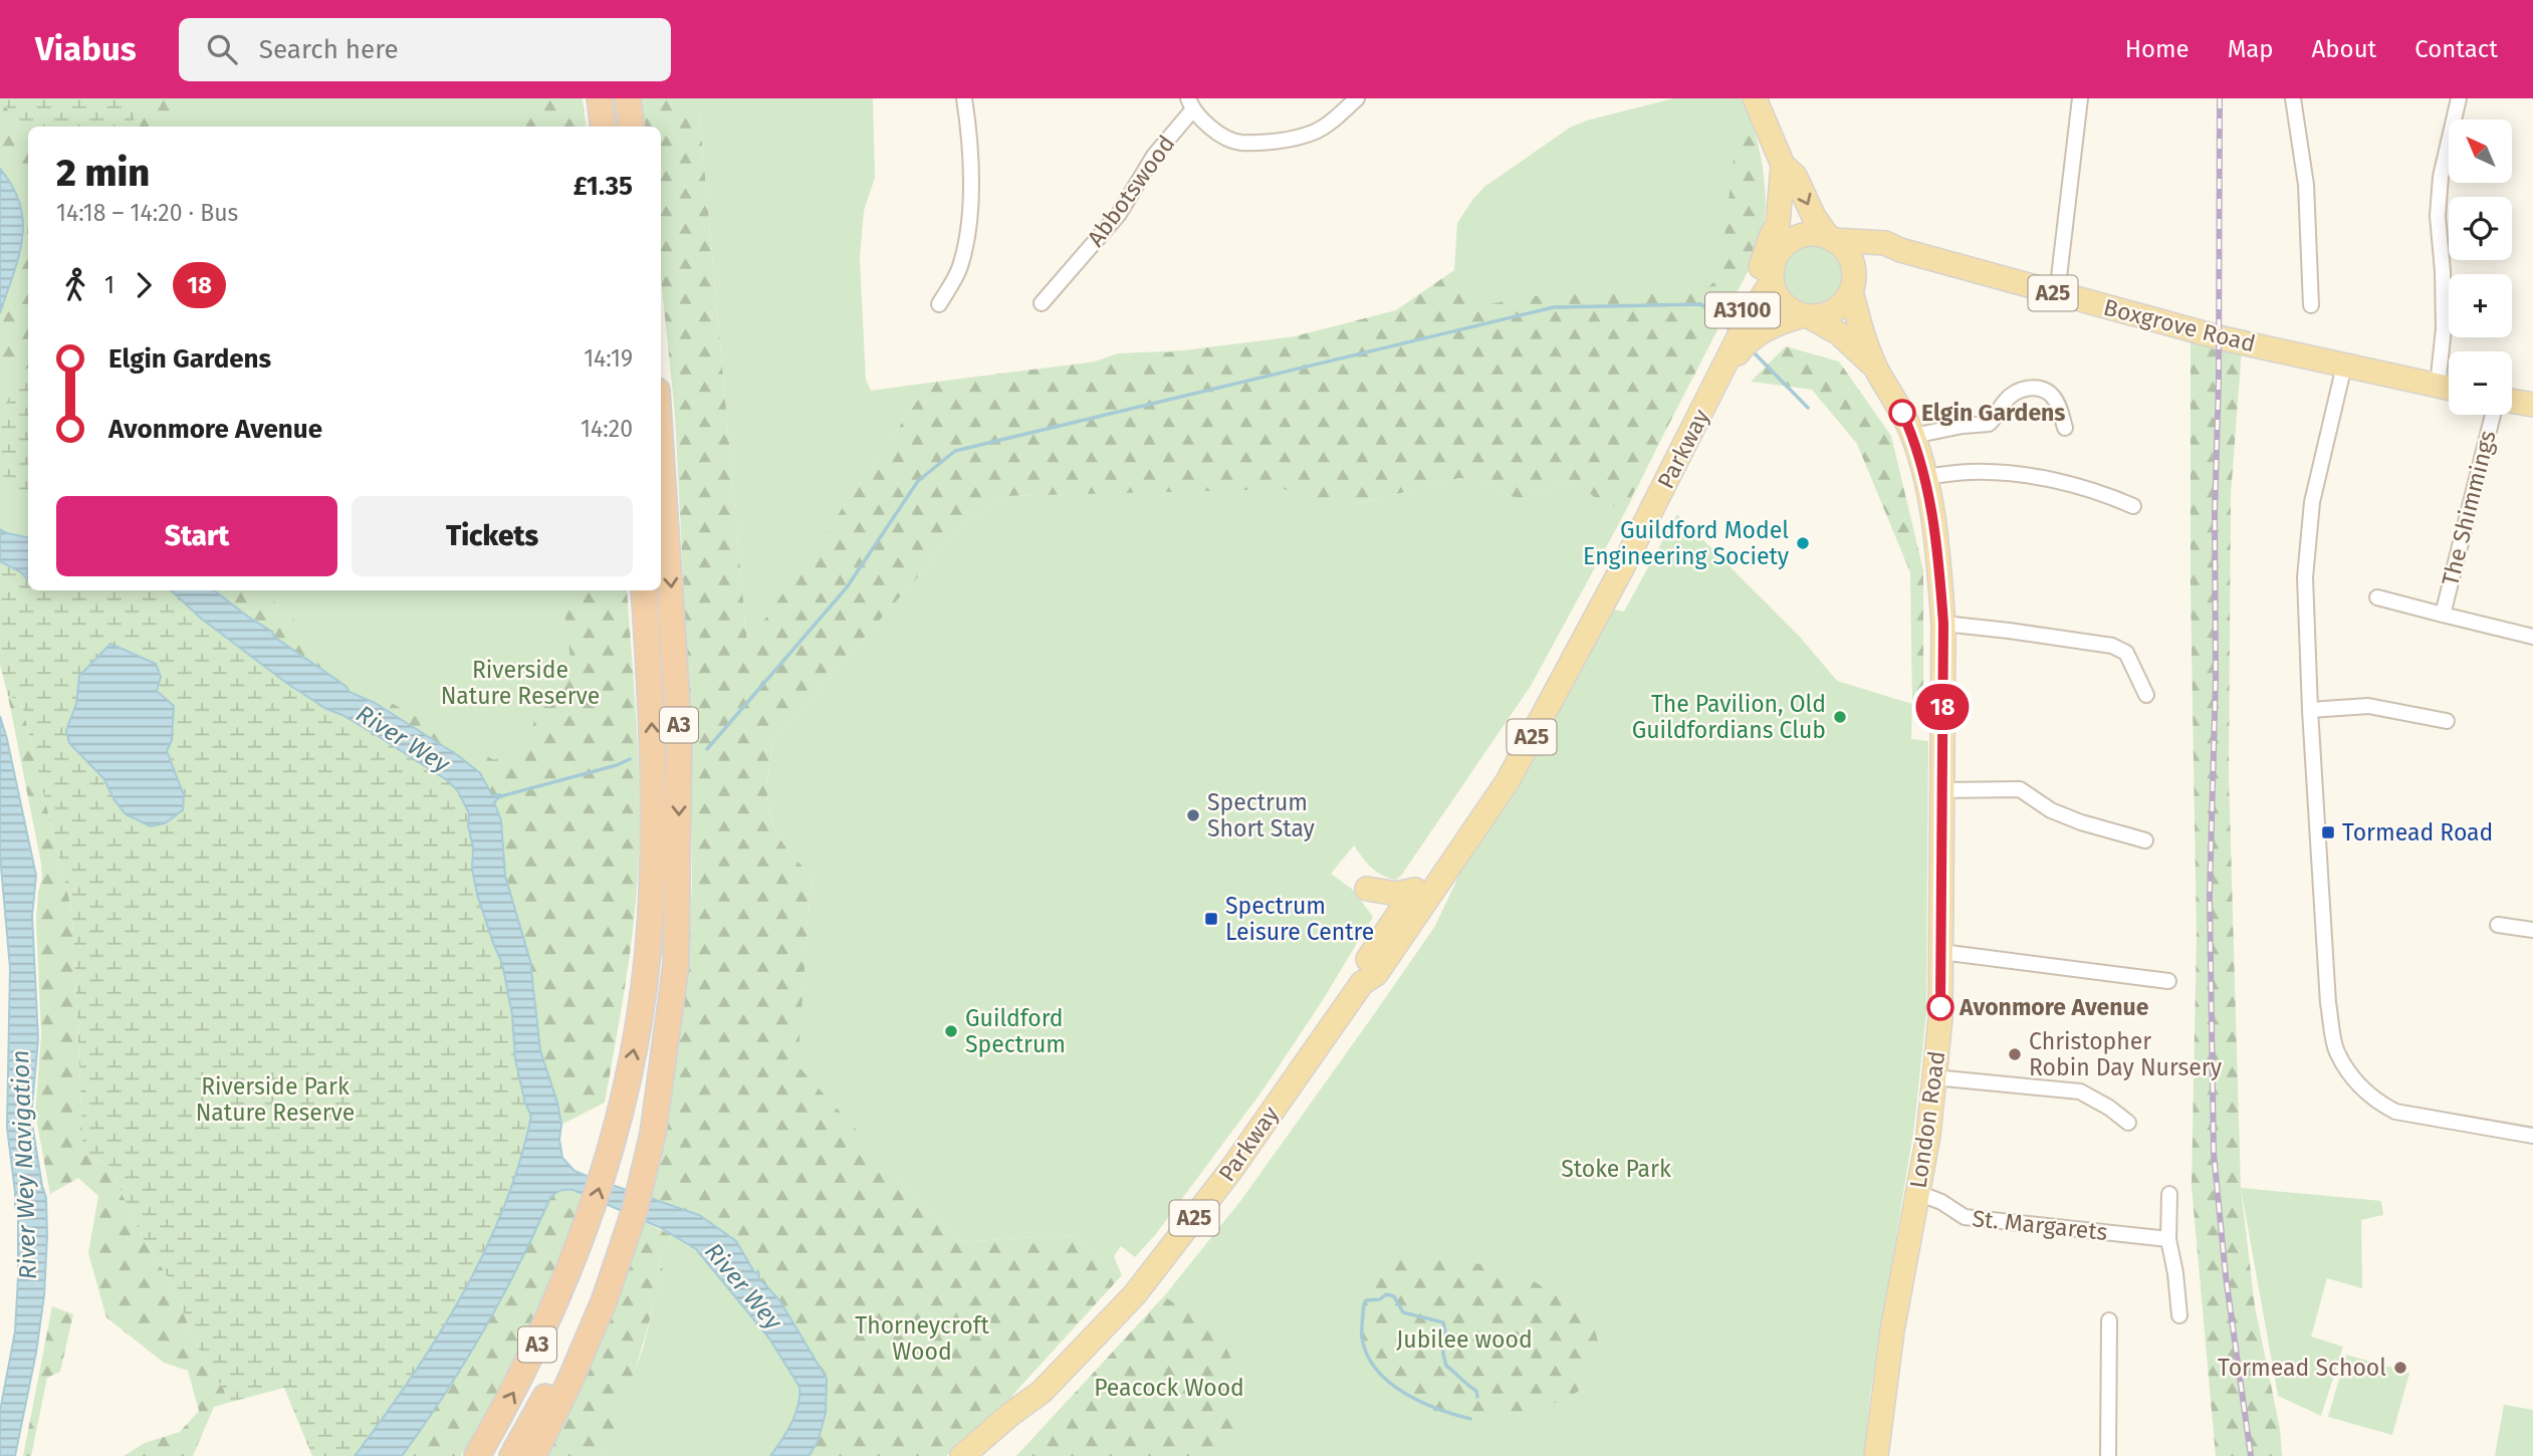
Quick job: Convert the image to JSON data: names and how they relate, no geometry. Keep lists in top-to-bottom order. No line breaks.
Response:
{"streets":{"highway":["A3"],"main road":["A25","A3100","Boxgrove Road","Parkway","London Road"],"street":["Abbotswood","The Shimmings","St. Margarets"]},"crossings":[["A25","A3100"],["A25","Boxgrove Road"],["A25","Parkway"],["A25","London Road"],["A3100","Parkway"],["A3100","London Road"],["London Road","St. Margarets"]],"water":["River Wey","River Wey Navigation"],"parks":["Riverside Nature Reserve","Riverside Park Nature Reserve","Stoke Park","Thorneycroft Wood","Jubilee wood","Peacock Wood"],"places":{"other":["Elgin Gardens","Guildford Model Engineering Society","The Pavilion, Old Guildfordians Club","Spectrum Short Stay","Avonmore Avenue","Guildford Spectrum","Christopher Robin Day Nursery","Tormead School"],"transit":["Tormead Road","Spectrum Leisure Centre"]},"lines":["bus line 18"],"north":"top left","page":{"header":"Viabus","search":"Search here","nav":["Home","Map","About","Contact"],"on_map":"18","map_buttons":["+","−"],"heading":["2 min","14:18 – 14:20 · Bus","£1.35"],"legs":["1","18"],"list":[{"name":"Elgin Gardens","value":"14:19"},{"name":"Avonmore Avenue","value":"14:20"}],"buttons":["Start","Tickets"]}}
